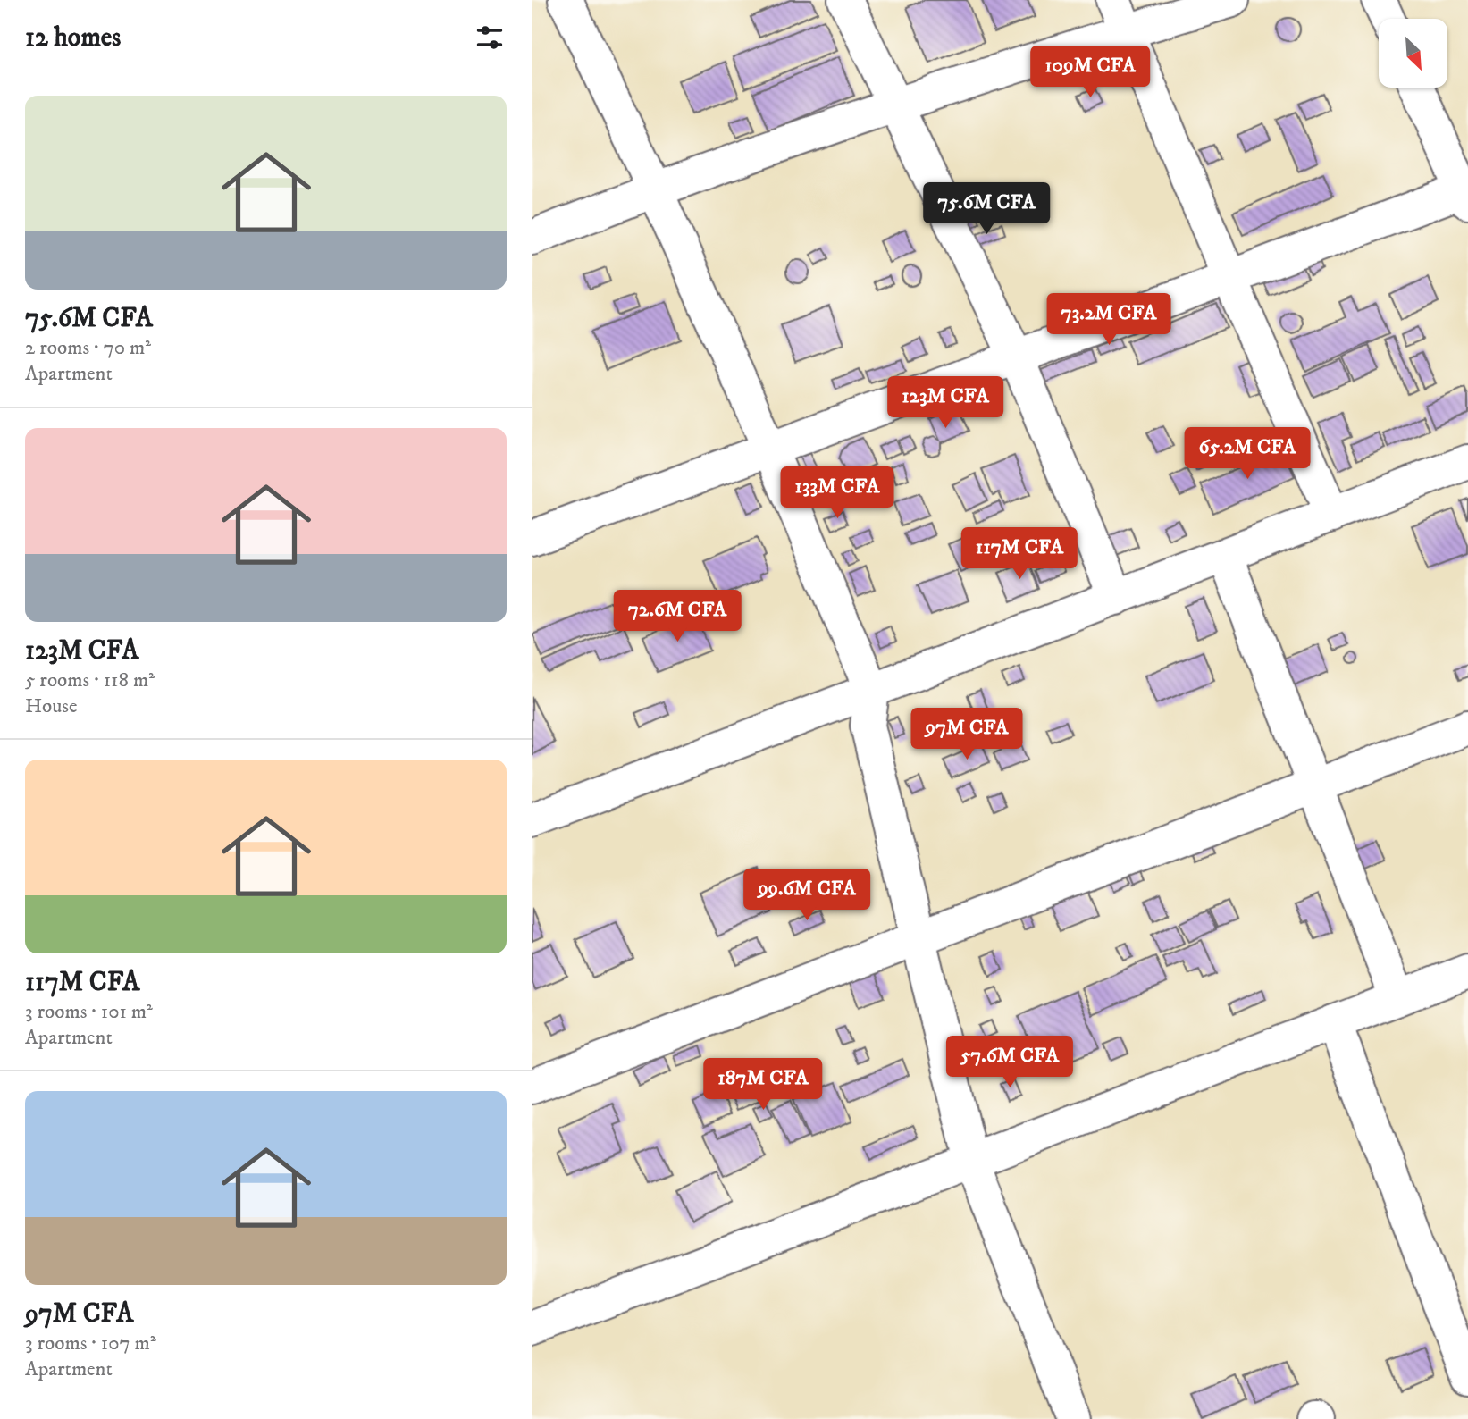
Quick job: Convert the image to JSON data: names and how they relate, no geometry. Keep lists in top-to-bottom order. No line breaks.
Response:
{"north":"bottom right","page":{"heading":"12 homes","price":["109M CFA","75.6M CFA","73.2M CFA","123M CFA","65.2M CFA","133M CFA","117M CFA","72.6M CFA","97M CFA","99.6M CFA","57.6M CFA","187M CFA"],"list":[{"name":"75.6M CFA","note":"2 rooms · 70 m² · Apartment"},{"name":"123M CFA","note":"5 rooms · 118 m² · House"},{"name":"117M CFA","note":"3 rooms · 101 m² · Apartment"},{"name":"97M CFA","note":"3 rooms · 107 m² · Apartment"}]}}
